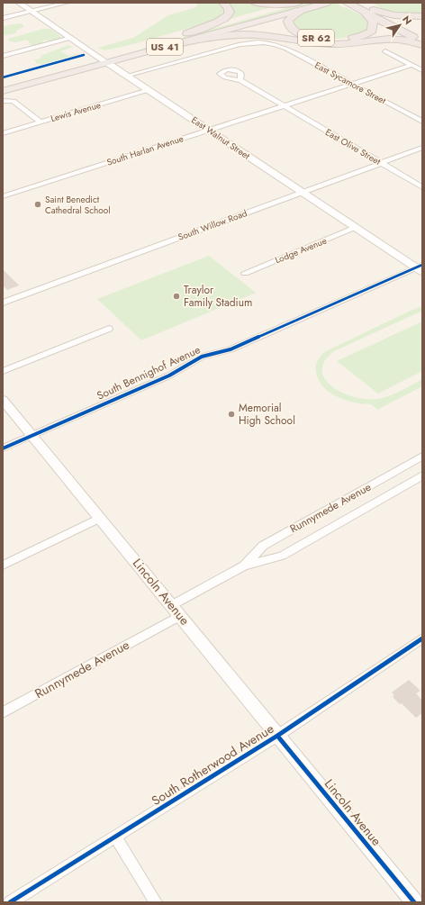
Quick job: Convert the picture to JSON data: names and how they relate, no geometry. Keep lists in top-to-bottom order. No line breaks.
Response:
{"streets":{"highway":["SR 62","US 41"],"main road":["East Walnut Street"],"street":["East Sycamore Street","Lewis Avenue","East Olive Street","South Harlan Avenue","South Willow Road","Lodge Avenue","South Bennighof Avenue","Runnymede Avenue","Lincoln Avenue","South Rotherwood Avenue"]},"crossings":[["SR 62","US 41"],["US 41","East Walnut Street"],["East Sycamore Street","East Walnut Street"],["East Sycamore Street","South Harlan Avenue"],["Lewis Avenue","East Walnut Street"],["East Walnut Street","South Harlan Avenue"],["East Walnut Street","South Willow Road"],["East Walnut Street","Lodge Avenue"],["East Walnut Street","South Bennighof Avenue"],["East Olive Street","South Harlan Avenue"],["East Olive Street","South Willow Road"],["South Bennighof Avenue","Lincoln Avenue"],["Runnymede Avenue","Lincoln Avenue"],["Lincoln Avenue","South Rotherwood Avenue"]],"places":["Saint Benedict Cathedral School","Traylor Family Stadium","Memorial High School"],"north":"top right"}
